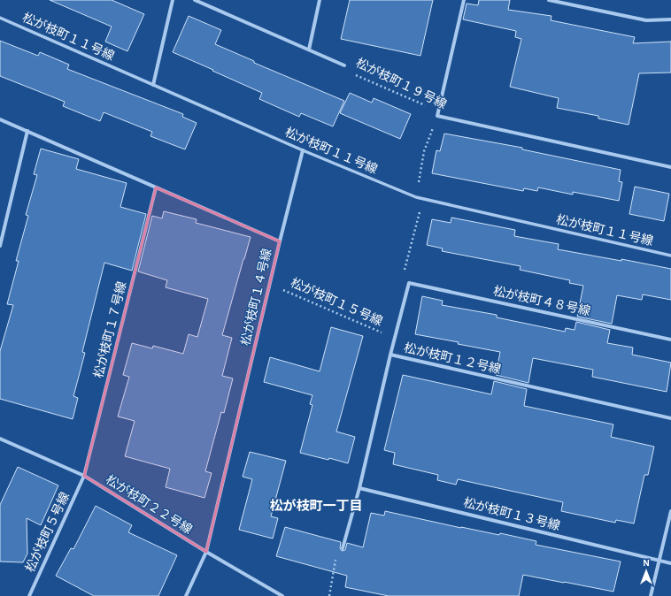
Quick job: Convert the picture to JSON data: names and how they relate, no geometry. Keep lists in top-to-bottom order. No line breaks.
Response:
{"streets":{"street":["松が枝町１１号線","松が枝町１９号線","松が枝町１４号線","松が枝町４８号線","松が枝町１５号線","松が枝町１７号線","松が枝町１２号線","松が枝町２２号線","松が枝町１３号線","松が枝町５号線"]},"crossings":[["松が枝町１４号線","松が枝町１５号線"],["松が枝町１４号線","松が枝町１７号線"],["松が枝町１４号線","松が枝町２２号線"],["松が枝町４８号線","松が枝町１５号線"],["松が枝町１５号線","松が枝町１２号線"],["松が枝町１７号線","松が枝町２２号線"],["松が枝町１７号線","松が枝町５号線"],["松が枝町１２号線","松が枝町１３号線"],["松が枝町２２号線","松が枝町５号線"]],"districts":["松が枝町一丁目"],"north":"top"}
